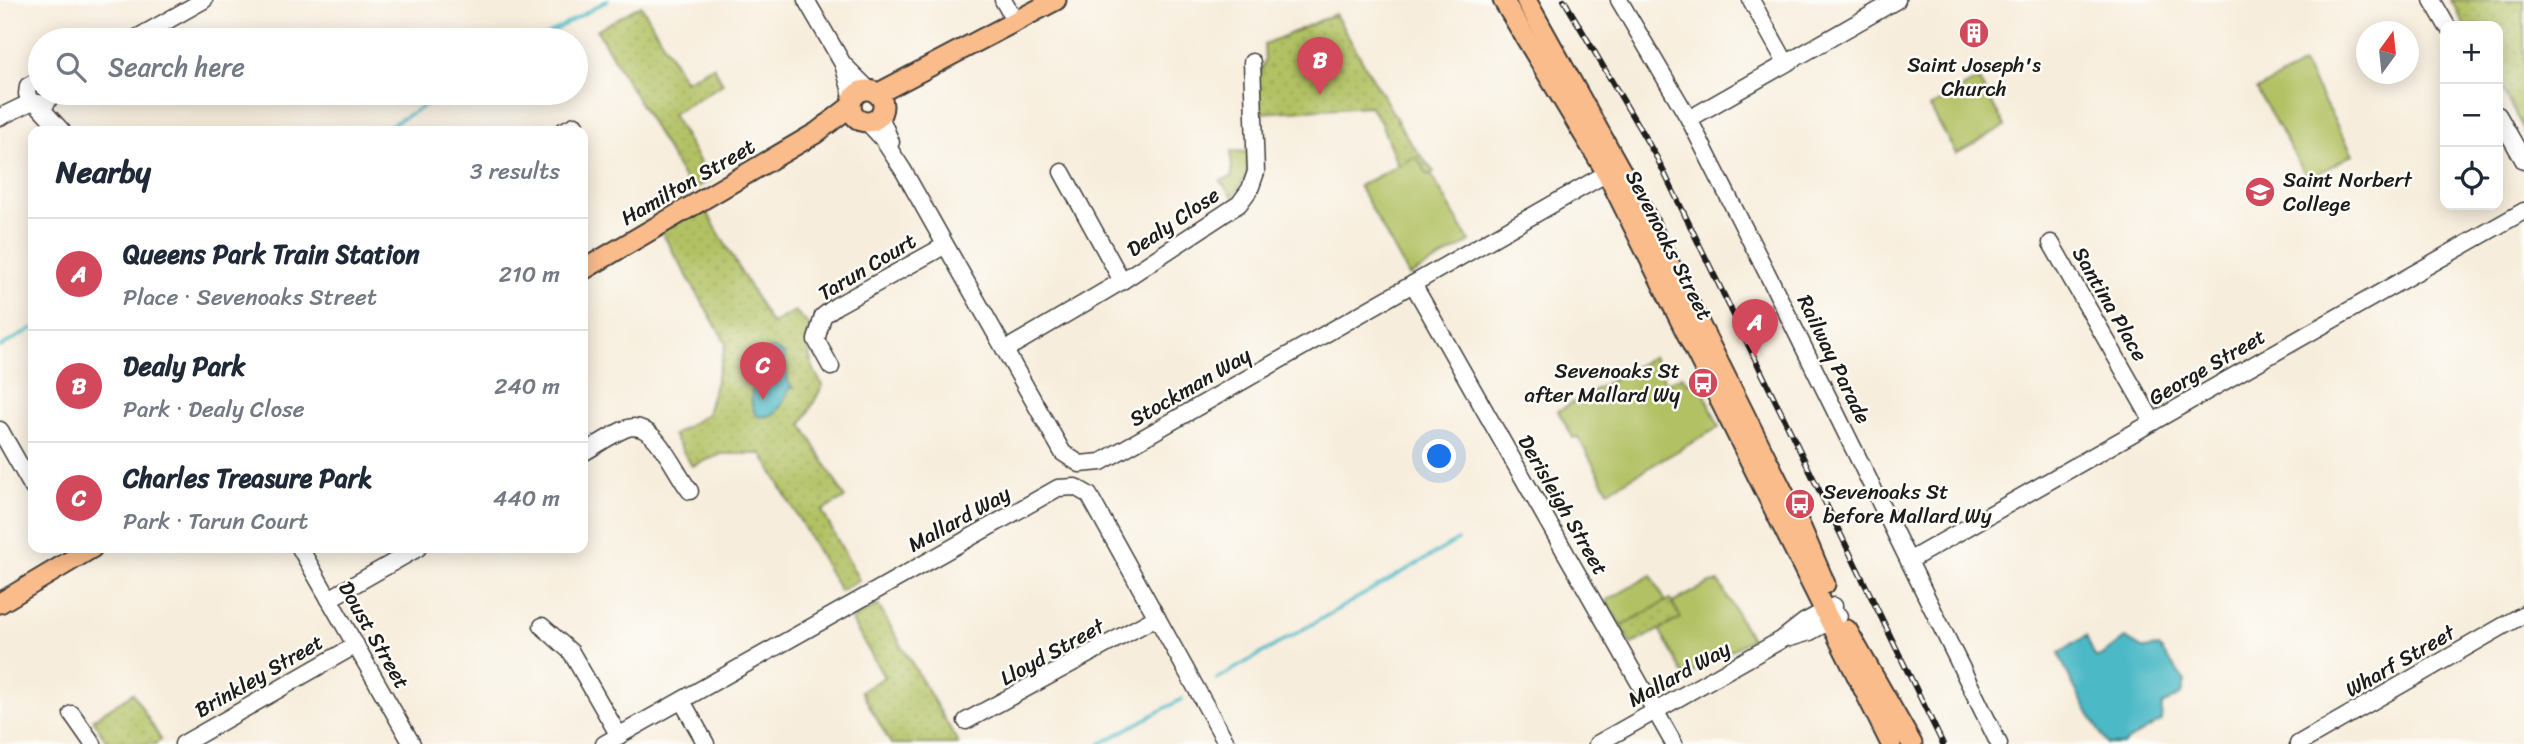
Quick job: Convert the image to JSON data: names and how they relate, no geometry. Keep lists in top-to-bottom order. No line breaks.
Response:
{"streets":{"main road":["Hamilton Street","Sevenoaks Street"],"street":["Dealy Close","Tarun Court","Santina Place","Railway Parade","George Street","Stockman Way","Derisleigh Street","Mallard Way","Doust Street","Lloyd Street","Wharf Street","Brinkley Street"]},"crossings":[["Hamilton Street","Stockman Way"],["Dealy Close","Stockman Way"],["Sevenoaks Street","Stockman Way"],["Sevenoaks Street","Mallard Way"],["Tarun Court","Stockman Way"],["Santina Place","George Street"],["Railway Parade","George Street"],["Stockman Way","Derisleigh Street"],["Derisleigh Street","Mallard Way"],["Mallard Way","Lloyd Street"],["Doust Street","Brinkley Street"]],"places":{"building":["Saint Joseph's Church"],"school or university":["Saint Norbert College"],"bus stop":["Sevenoaks St after Mallard Wy","Sevenoaks St before Mallard Wy"]},"north":"top","page":{"map_buttons":["+","−"],"search":"Search here","pins":["B","A","C"],"heading":["Nearby","3 results"],"list":[{"mark":"A","name":"Queens Park Train Station","note":"Place · Sevenoaks Street","value":"210 m"},{"mark":"B","name":"Dealy Park","note":"Park · Dealy Close","value":"240 m"},{"mark":"C","name":"Charles Treasure Park","note":"Park · Tarun Court","value":"440 m"}]}}
